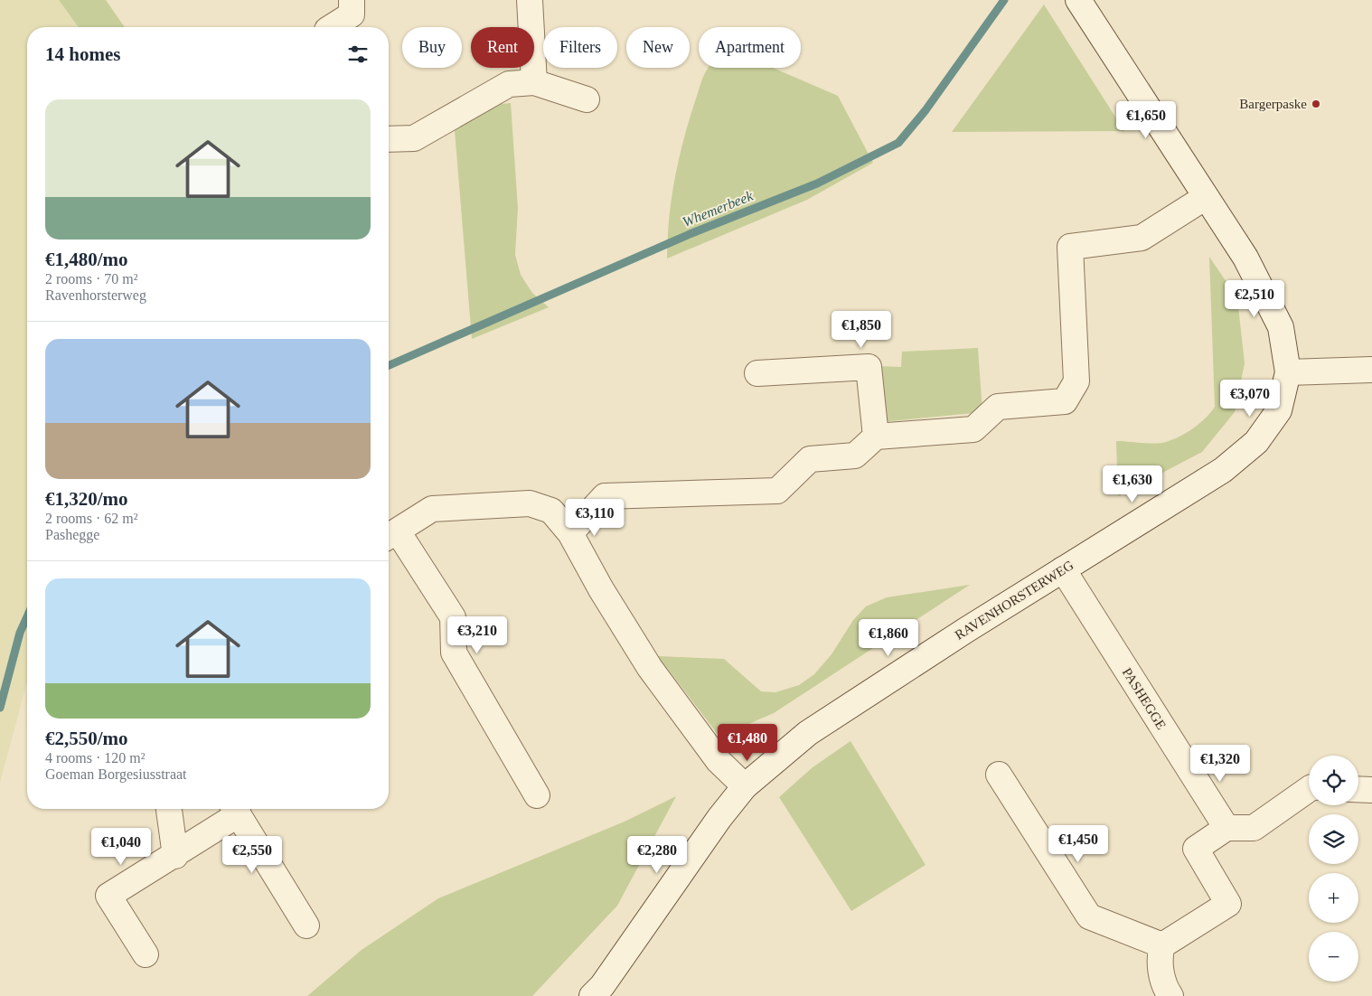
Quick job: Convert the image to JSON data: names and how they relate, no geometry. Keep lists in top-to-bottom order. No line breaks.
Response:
{"streets":{"street":["RAVENHORSTERWEG","PASHEGGE"]},"crossings":[["RAVENHORSTERWEG","PASHEGGE"]],"water":["Whemerbeek"],"places":["Bargerpaske"],"page":{"chip":["Buy","Rent","Filters","New","Apartment"],"heading":"14 homes","list":[{"name":"€1,480/mo","note":"2 rooms · 70 m² · Ravenhorsterweg"},{"name":"€1,320/mo","note":"2 rooms · 62 m² · Pashegge"},{"name":"€2,550/mo","note":"4 rooms · 120 m² · Goeman Borgesiusstraat"}],"price":["€1,650","€2,510","€1,850","€3,070","€1,630","€3,110","€3,210","€1,860","€1,480","€1,320","€1,450","€1,040","€2,550","€2,280"],"map_buttons":["+","−"]}}
